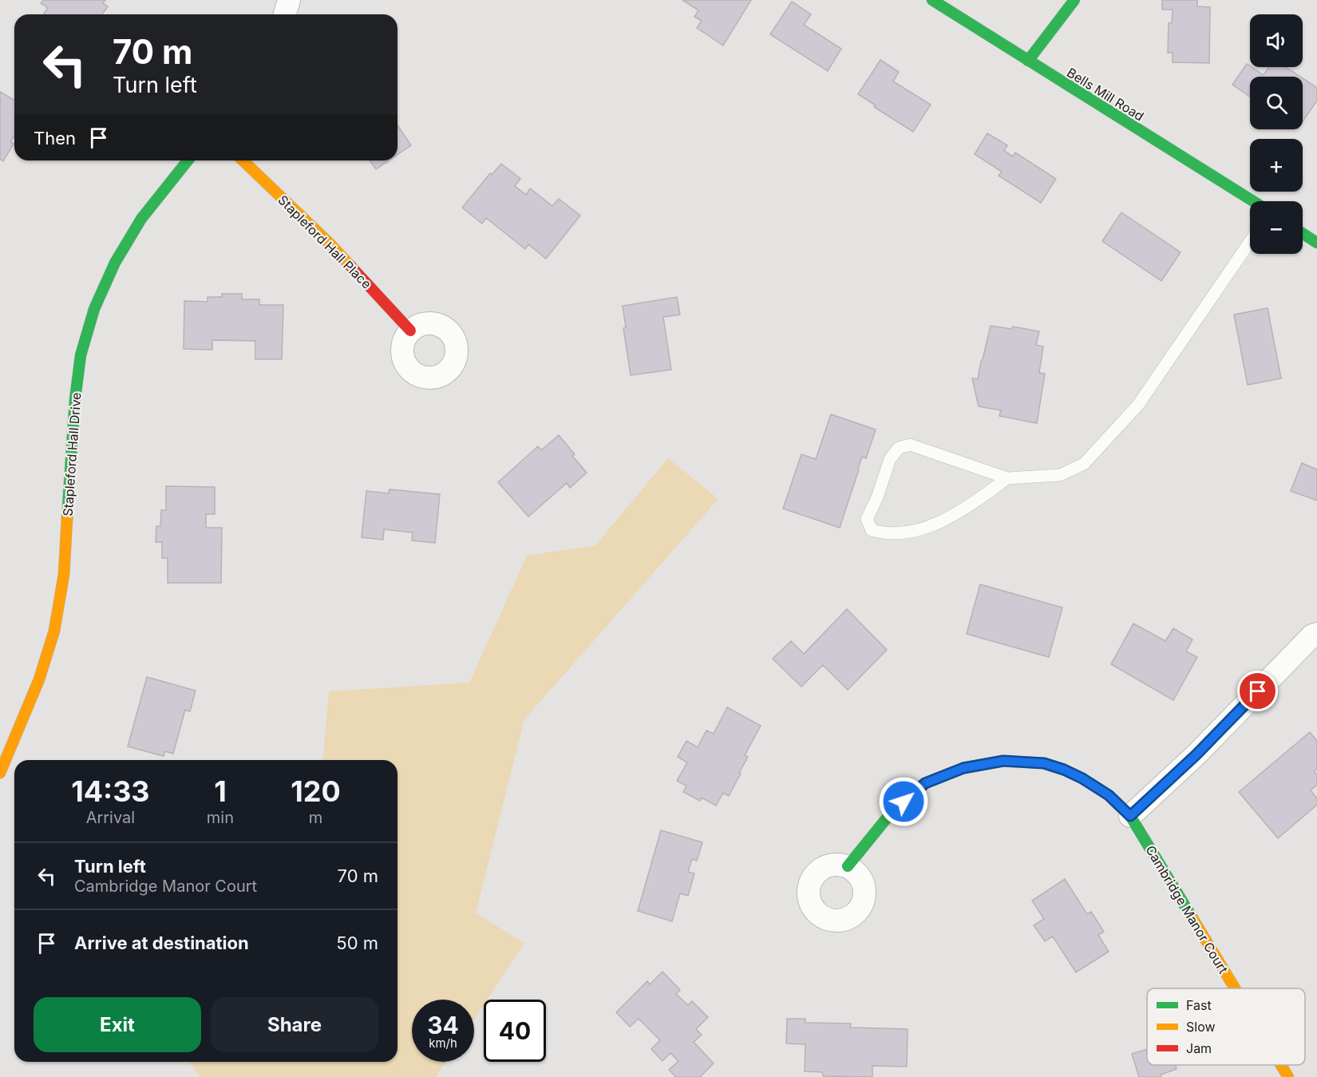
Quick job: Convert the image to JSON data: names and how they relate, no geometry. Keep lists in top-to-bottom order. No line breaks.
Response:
{"streets":{"street":["Bells Mill Road","Stapleford Hall Place","Stapleford Hall Drive","Cambridge Manor Court"]},"legend":["Fast","Slow","Jam"],"page":{"map_buttons":["+","−"],"turn":["70 m","Turn left"],"then":"Then","eta":["14:33","Arrival","1","min","120","m"],"list":[{"name":"Turn left","note":"Cambridge Manor Court","value":"70 m"},{"name":"Arrive at destination","value":"50 m"}],"buttons":["Exit","Share"],"speed":"34 km/h","limit":"40"}}
